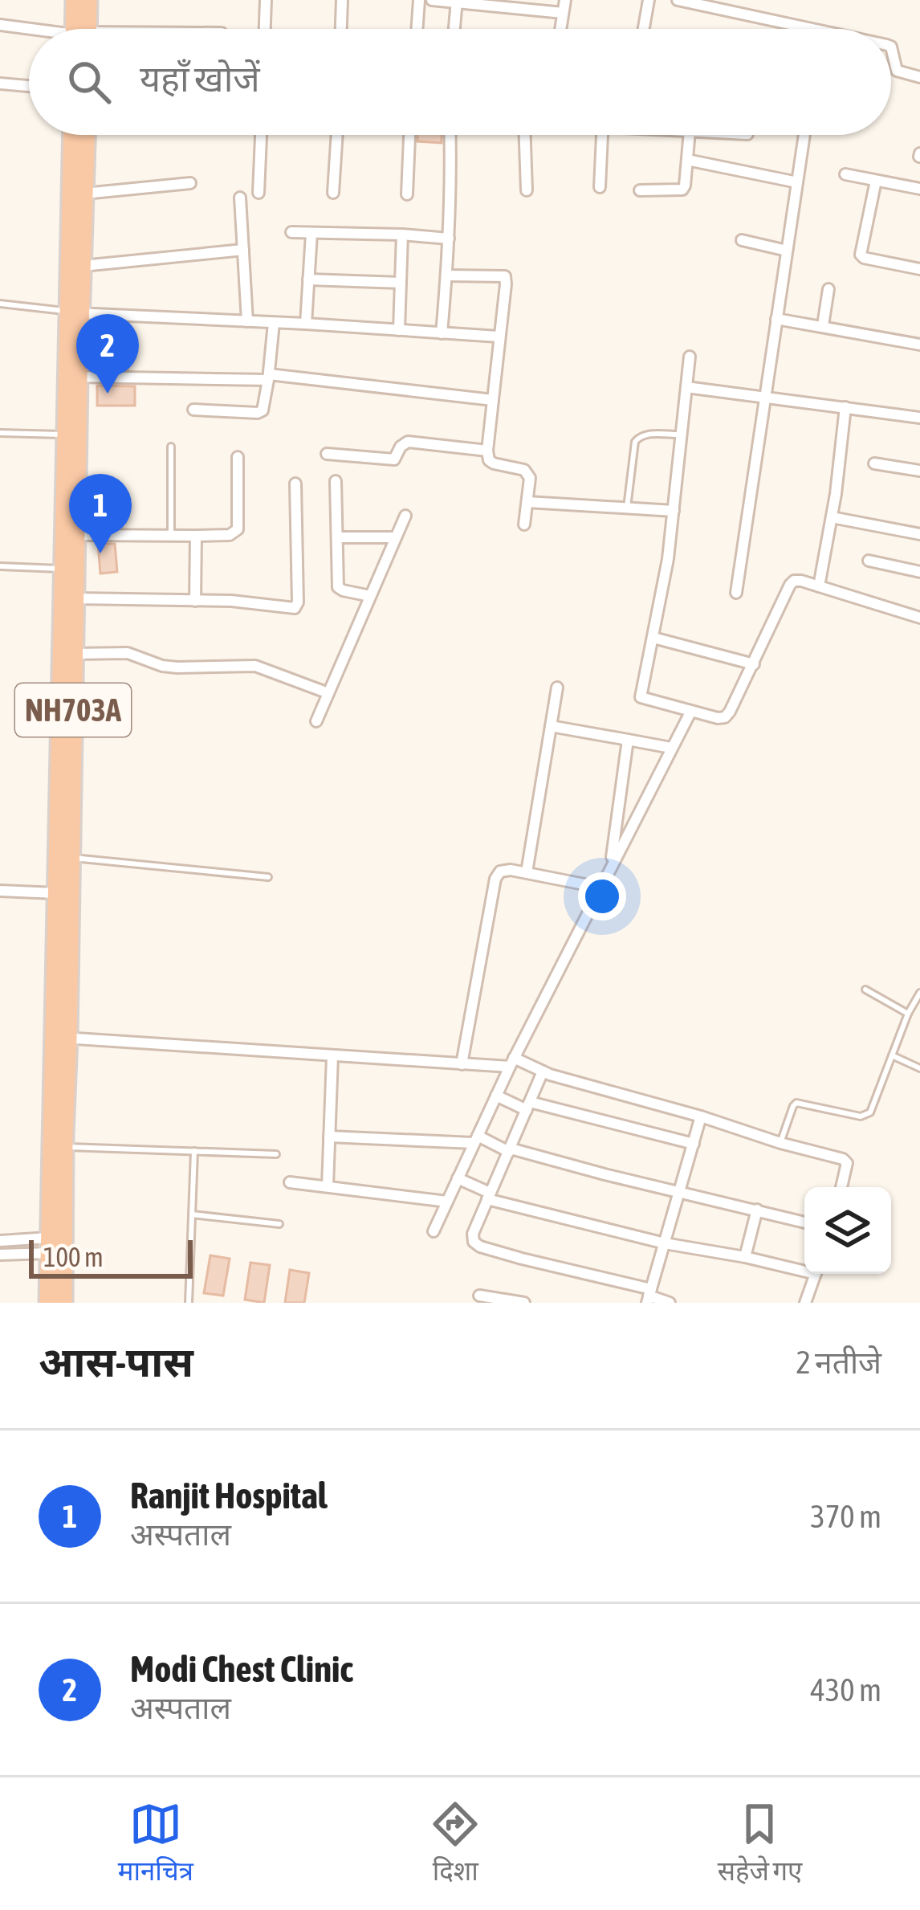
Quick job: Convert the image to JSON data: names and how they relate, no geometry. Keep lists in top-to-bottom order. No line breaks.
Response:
{"streets":{"highway":["NH703A"]},"scale_bar":"100 m","page":{"search":"यहाँ खोजें","pins":["2","1"],"scale":"100 m","heading":["आस-पास","2 नतीजे"],"list":[{"mark":"1","name":"Ranjit Hospital","note":"अस्पताल","value":"370 m"},{"mark":"2","name":"Modi Chest Clinic","note":"अस्पताल","value":"430 m"}],"nav":["मानचित्र","दिशा","सहेजे गए"]}}
